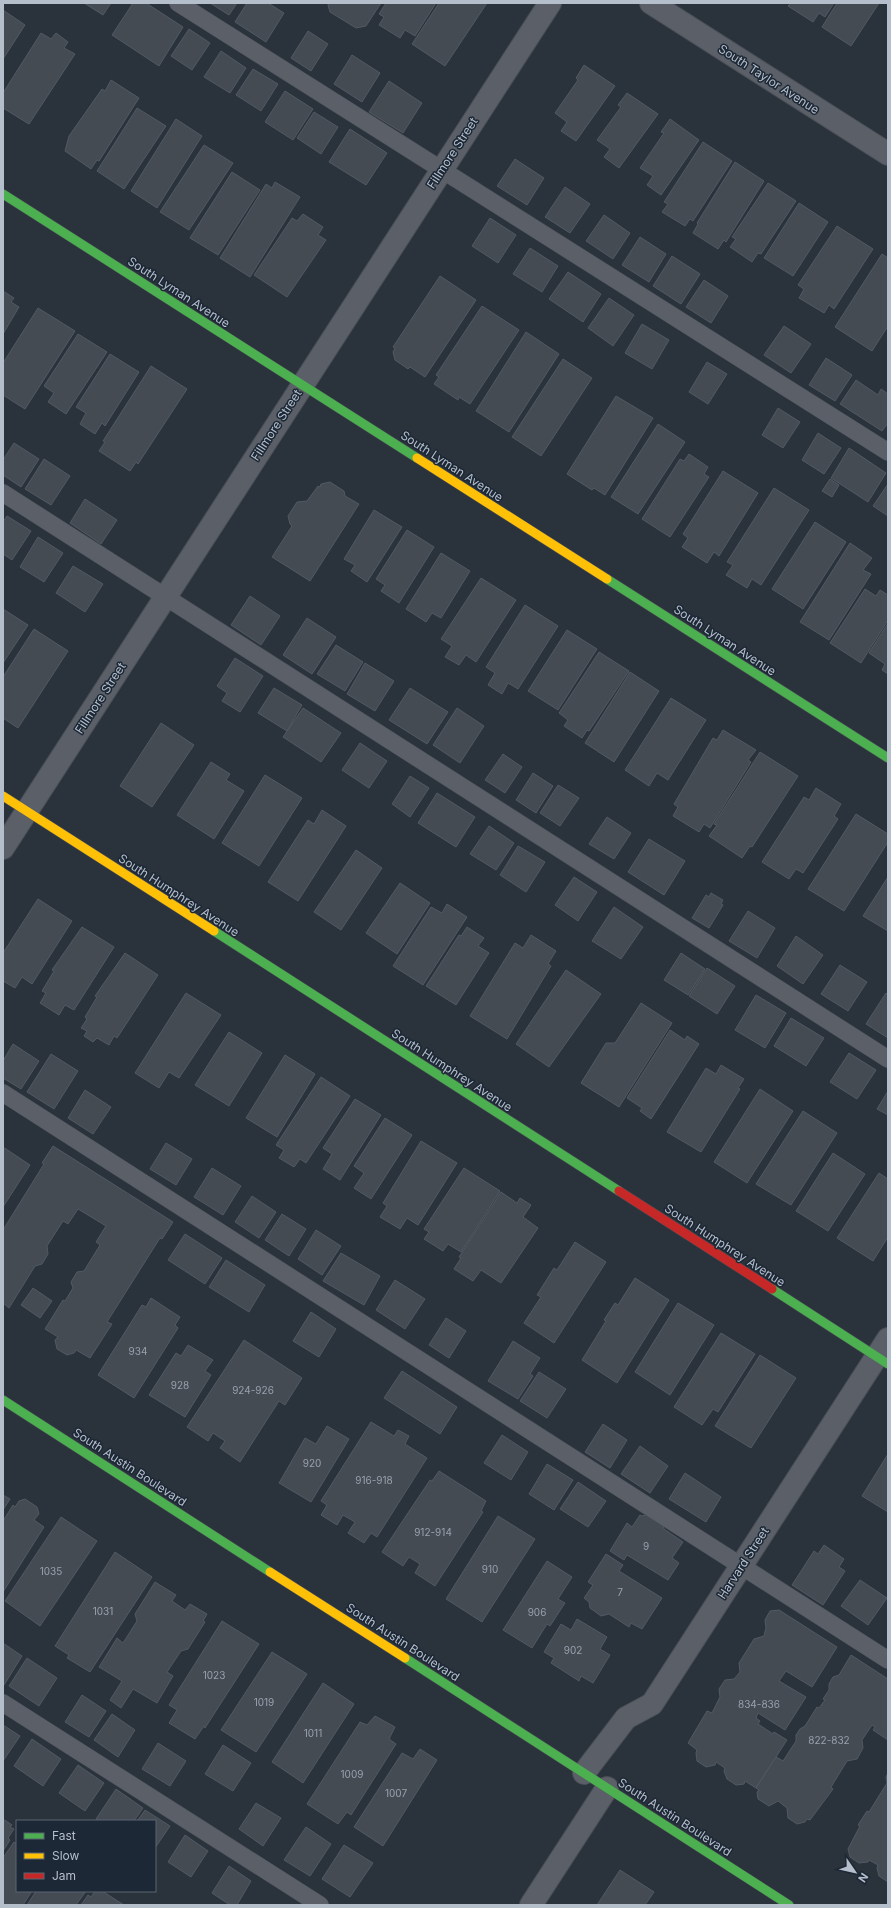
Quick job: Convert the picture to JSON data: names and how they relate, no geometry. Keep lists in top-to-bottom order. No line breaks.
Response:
{"streets":{"street":["South Taylor Avenue","Fillmore Street","South Lyman Avenue","South Humphrey Avenue","South Austin Boulevard","Harvard Street"]},"crossings":[["Fillmore Street","South Lyman Avenue"],["Fillmore Street","South Humphrey Avenue"],["South Humphrey Avenue","Harvard Street"],["South Austin Boulevard","Harvard Street"]],"house_numbers":["934","928","924-926","920","916-918","912-914","9","910","1035","7","1031","906","902","1023","1019","834-836","1011","822-832","1009","1007"],"legend":["Fast","Slow","Jam"],"north":"bottom right"}
